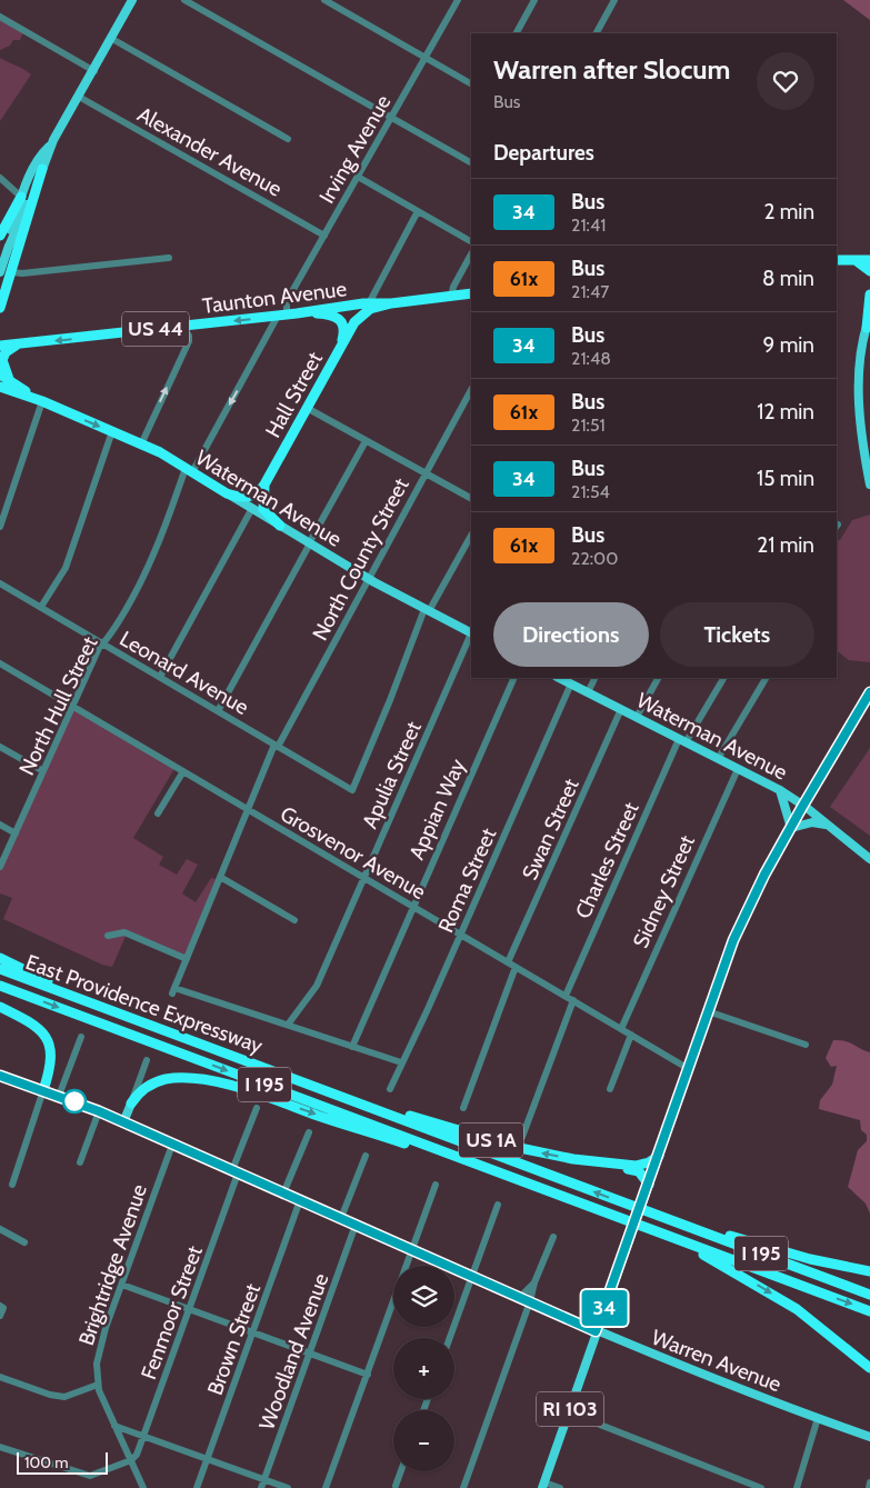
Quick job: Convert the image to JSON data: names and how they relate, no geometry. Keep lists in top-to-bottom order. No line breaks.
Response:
{"streets":{"highway":["Taunton Avenue","US 44","Hall Street","Waterman Avenue","East Providence Expressway","I 195","US 1A"],"main road":["Warren Avenue","RI 103"],"street":["Irving Avenue","Alexander Avenue","North County Street","Leonard Avenue","North Hull Street","Apulia Street","Appian Way","Swan Street","Grosvenor Avenue","Charles Street","Roma Street","Sidney Street","Brightridge Avenue","Fenmoor Street","Brown Street","Woodland Avenue"]},"crossings":[["Irving Avenue","Alexander Avenue"],["Irving Avenue","Taunton Avenue"],["Irving Avenue","Waterman Avenue"],["Irving Avenue","North Hull Street"],["Taunton Avenue","US 44"],["Taunton Avenue","Hall Street"],["US 44","Waterman Avenue"],["Hall Street","Waterman Avenue"],["Waterman Avenue","North County Street"],["Waterman Avenue","Leonard Avenue"],["Waterman Avenue","North Hull Street"],["Waterman Avenue","Swan Street"],["Waterman Avenue","Charles Street"],["Waterman Avenue","Roma Street"],["Waterman Avenue","Sidney Street"],["North County Street","Leonard Avenue"],["North County Street","Apulia Street"],["North County Street","Grosvenor Avenue"],["Leonard Avenue","North Hull Street"],["North Hull Street","Grosvenor Avenue"],["Apulia Street","Grosvenor Avenue"],["Appian Way","Grosvenor Avenue"],["Swan Street","Grosvenor Avenue"],["Grosvenor Avenue","Charles Street"],["Grosvenor Avenue","Roma Street"],["Grosvenor Avenue","Sidney Street"],["East Providence Expressway","US 1A"],["Brightridge Avenue","Fenmoor Street"],["Brightridge Avenue","Warren Avenue"],["Fenmoor Street","Warren Avenue"],["Brown Street","Warren Avenue"],["Woodland Avenue","Warren Avenue"],["Warren Avenue","RI 103"]],"one_way":["Taunton Avenue"],"lines":["bus line 34"],"scale_bar":"100 m","page":{"on_map":"34","heading":[["Warren after Slocum","Bus"],"Departures"],"list":[{"mark":"34","name":"Bus","note":"21:41","value":"2 min"},{"mark":"61x","name":"Bus","note":"21:47","value":"8 min"},{"mark":"34","name":"Bus","note":"21:48","value":"9 min"},{"mark":"61x","name":"Bus","note":"21:51","value":"12 min"},{"mark":"34","name":"Bus","note":"21:54","value":"15 min"},{"mark":"61x","name":"Bus","note":"22:00","value":"21 min"}],"buttons":["Directions","Tickets"],"map_buttons":["+","−"],"scale":"100 m"}}
